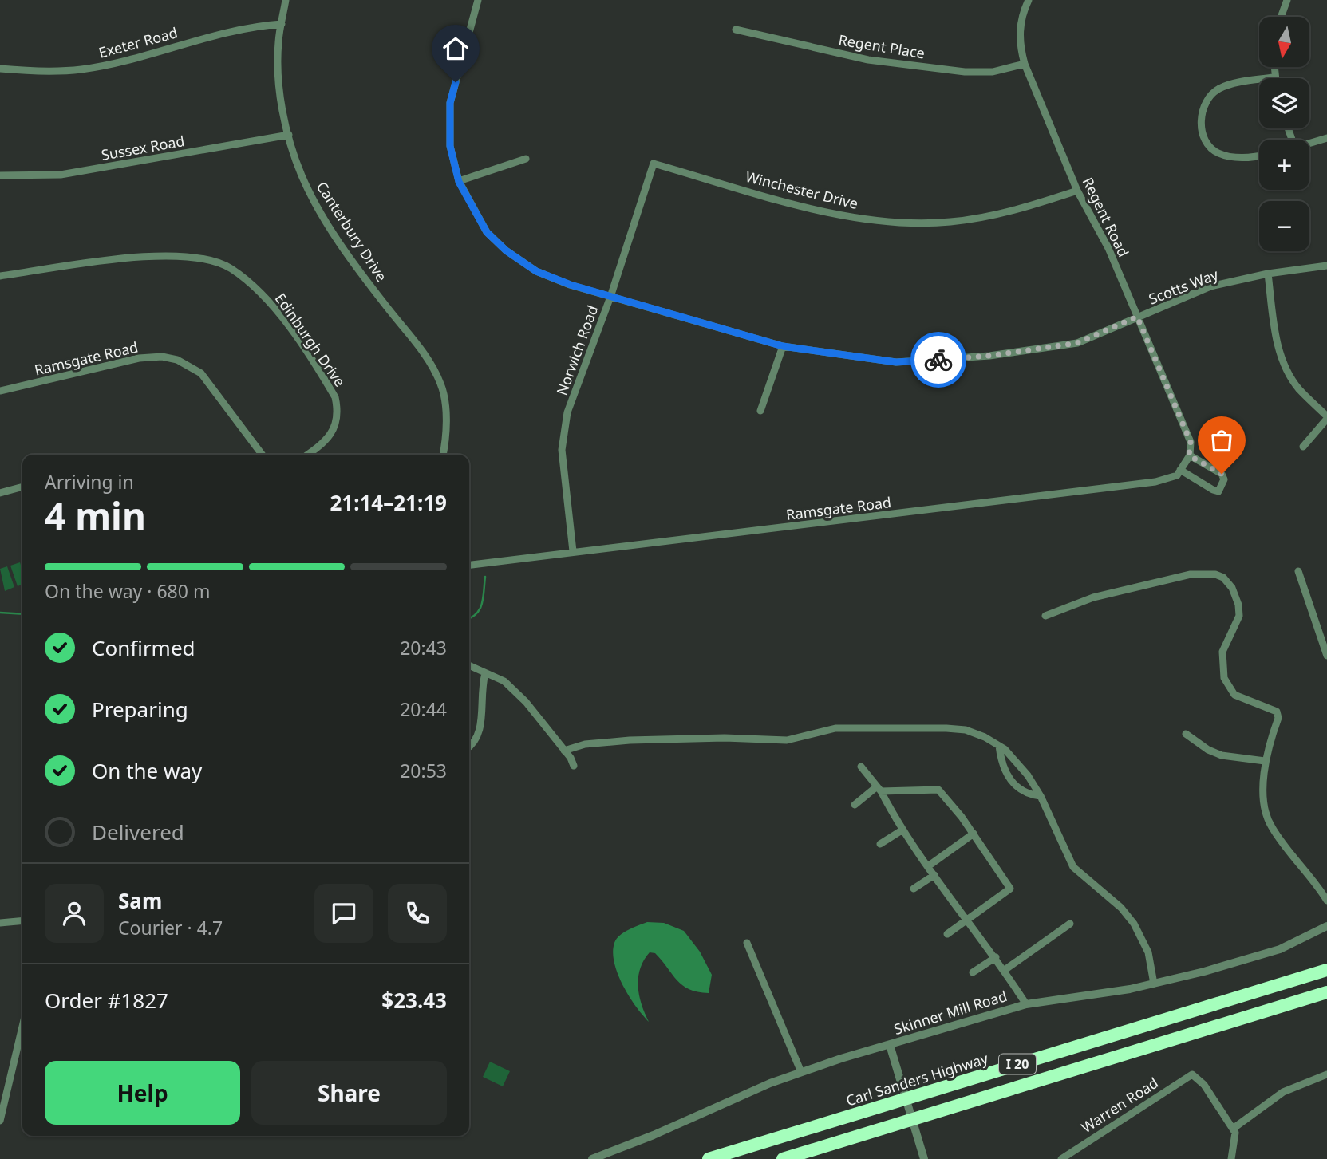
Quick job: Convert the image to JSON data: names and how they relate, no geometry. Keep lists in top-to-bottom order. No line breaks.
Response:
{"streets":{"highway":["I 20","Carl Sanders Highway"],"street":["Exeter Road","Regent Place","Sussex Road","Winchester Drive","Regent Road","Canterbury Drive","Scotts Way","Edinburgh Drive","Norwich Road","Ramsgate Road","Skinner Mill Road","Warren Road"]},"crossings":[["Exeter Road","Canterbury Drive"],["Regent Place","Regent Road"],["Sussex Road","Canterbury Drive"],["Winchester Drive","Regent Road"],["Winchester Drive","Norwich Road"],["Regent Road","Scotts Way"],["Scotts Way","Norwich Road"],["Norwich Road","Ramsgate Road"]],"north":"bottom","page":{"map_buttons":["+","−"],"heading":["4 min","Arriving in","21:14–21:19"],"panel":["Sam","Courier · 4.7","Order #1827","$23.43"],"bar":"On the way · 680 m","list":[["Confirmed","20:43"],["Preparing","20:44"],["On the way","20:53"],"Delivered"],"buttons":["Help","Share"]}}
